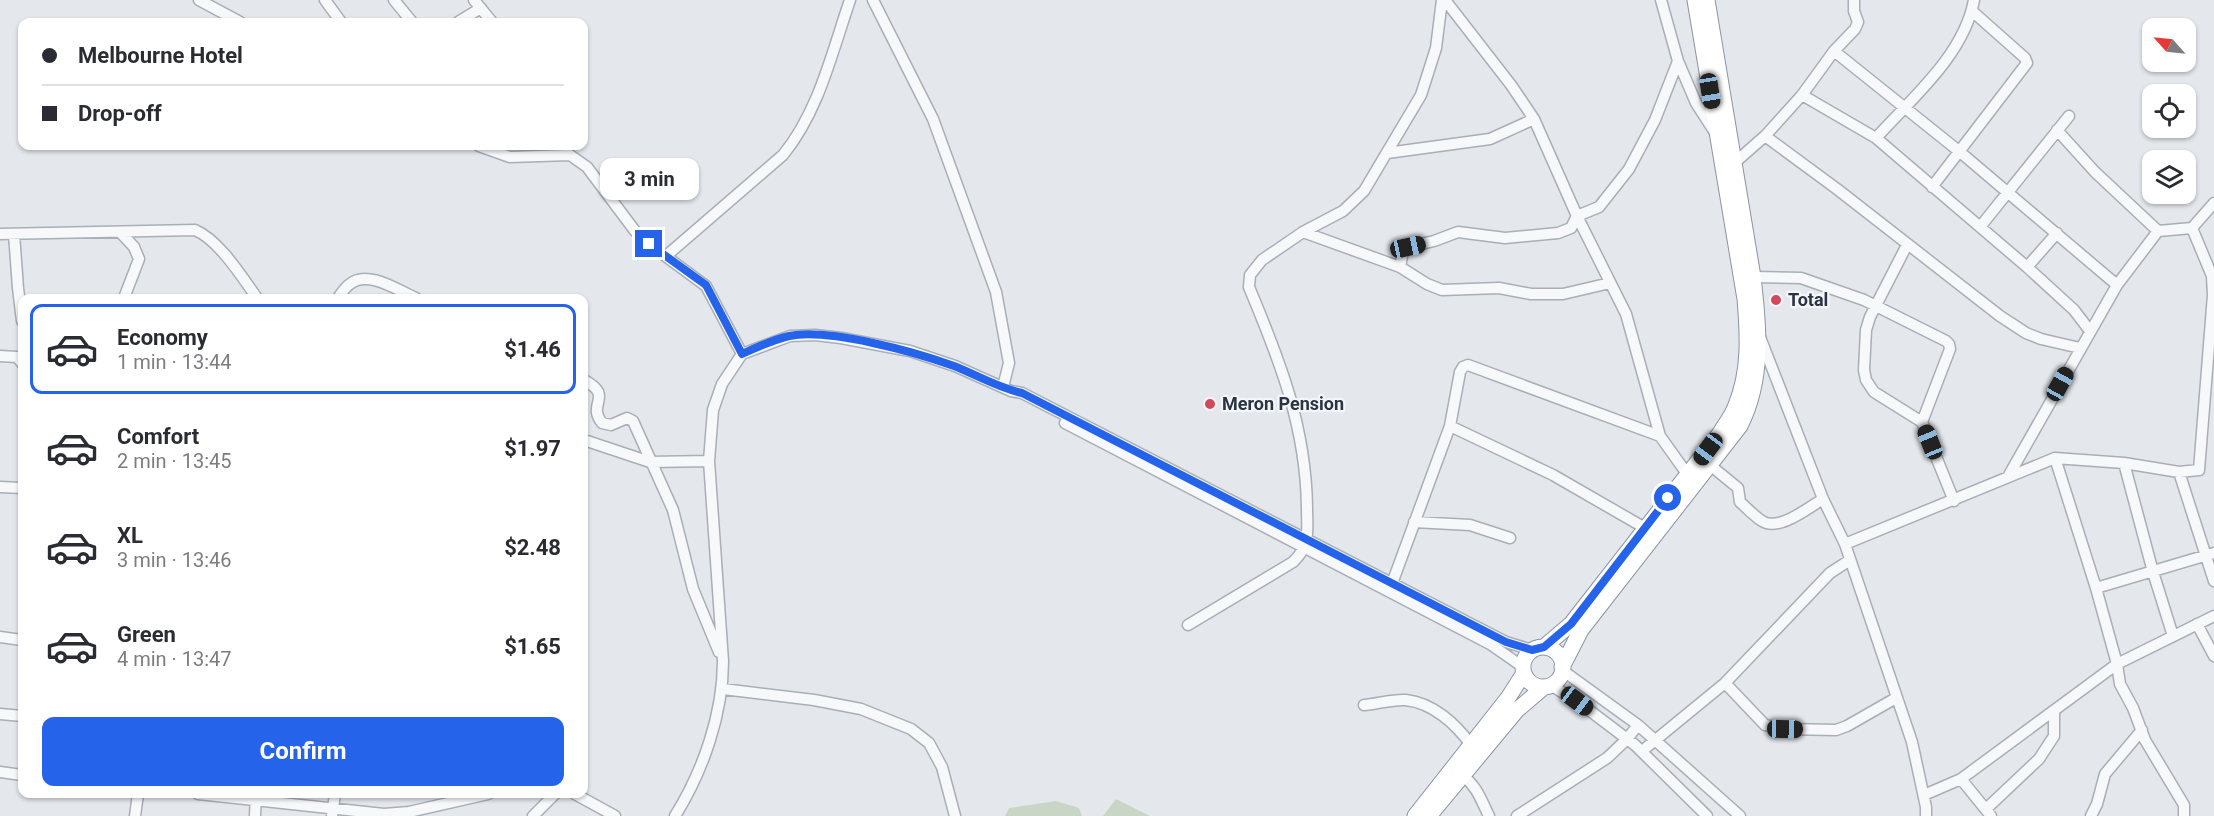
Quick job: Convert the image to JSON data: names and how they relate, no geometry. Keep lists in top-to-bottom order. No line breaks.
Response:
{"places":["Total","Meron Pension"],"north":"top left","page":{"banner":["Melbourne Hotel","Drop-off"],"bubble":"3 min","list":[{"name":"Economy","note":"1 min · 13:44","value":"$1.46"},{"name":"Comfort","note":"2 min · 13:45","value":"$1.97"},{"name":"XL","note":"3 min · 13:46","value":"$2.48"},{"name":"Green","note":"4 min · 13:47","value":"$1.65"}],"buttons":"Confirm"}}
